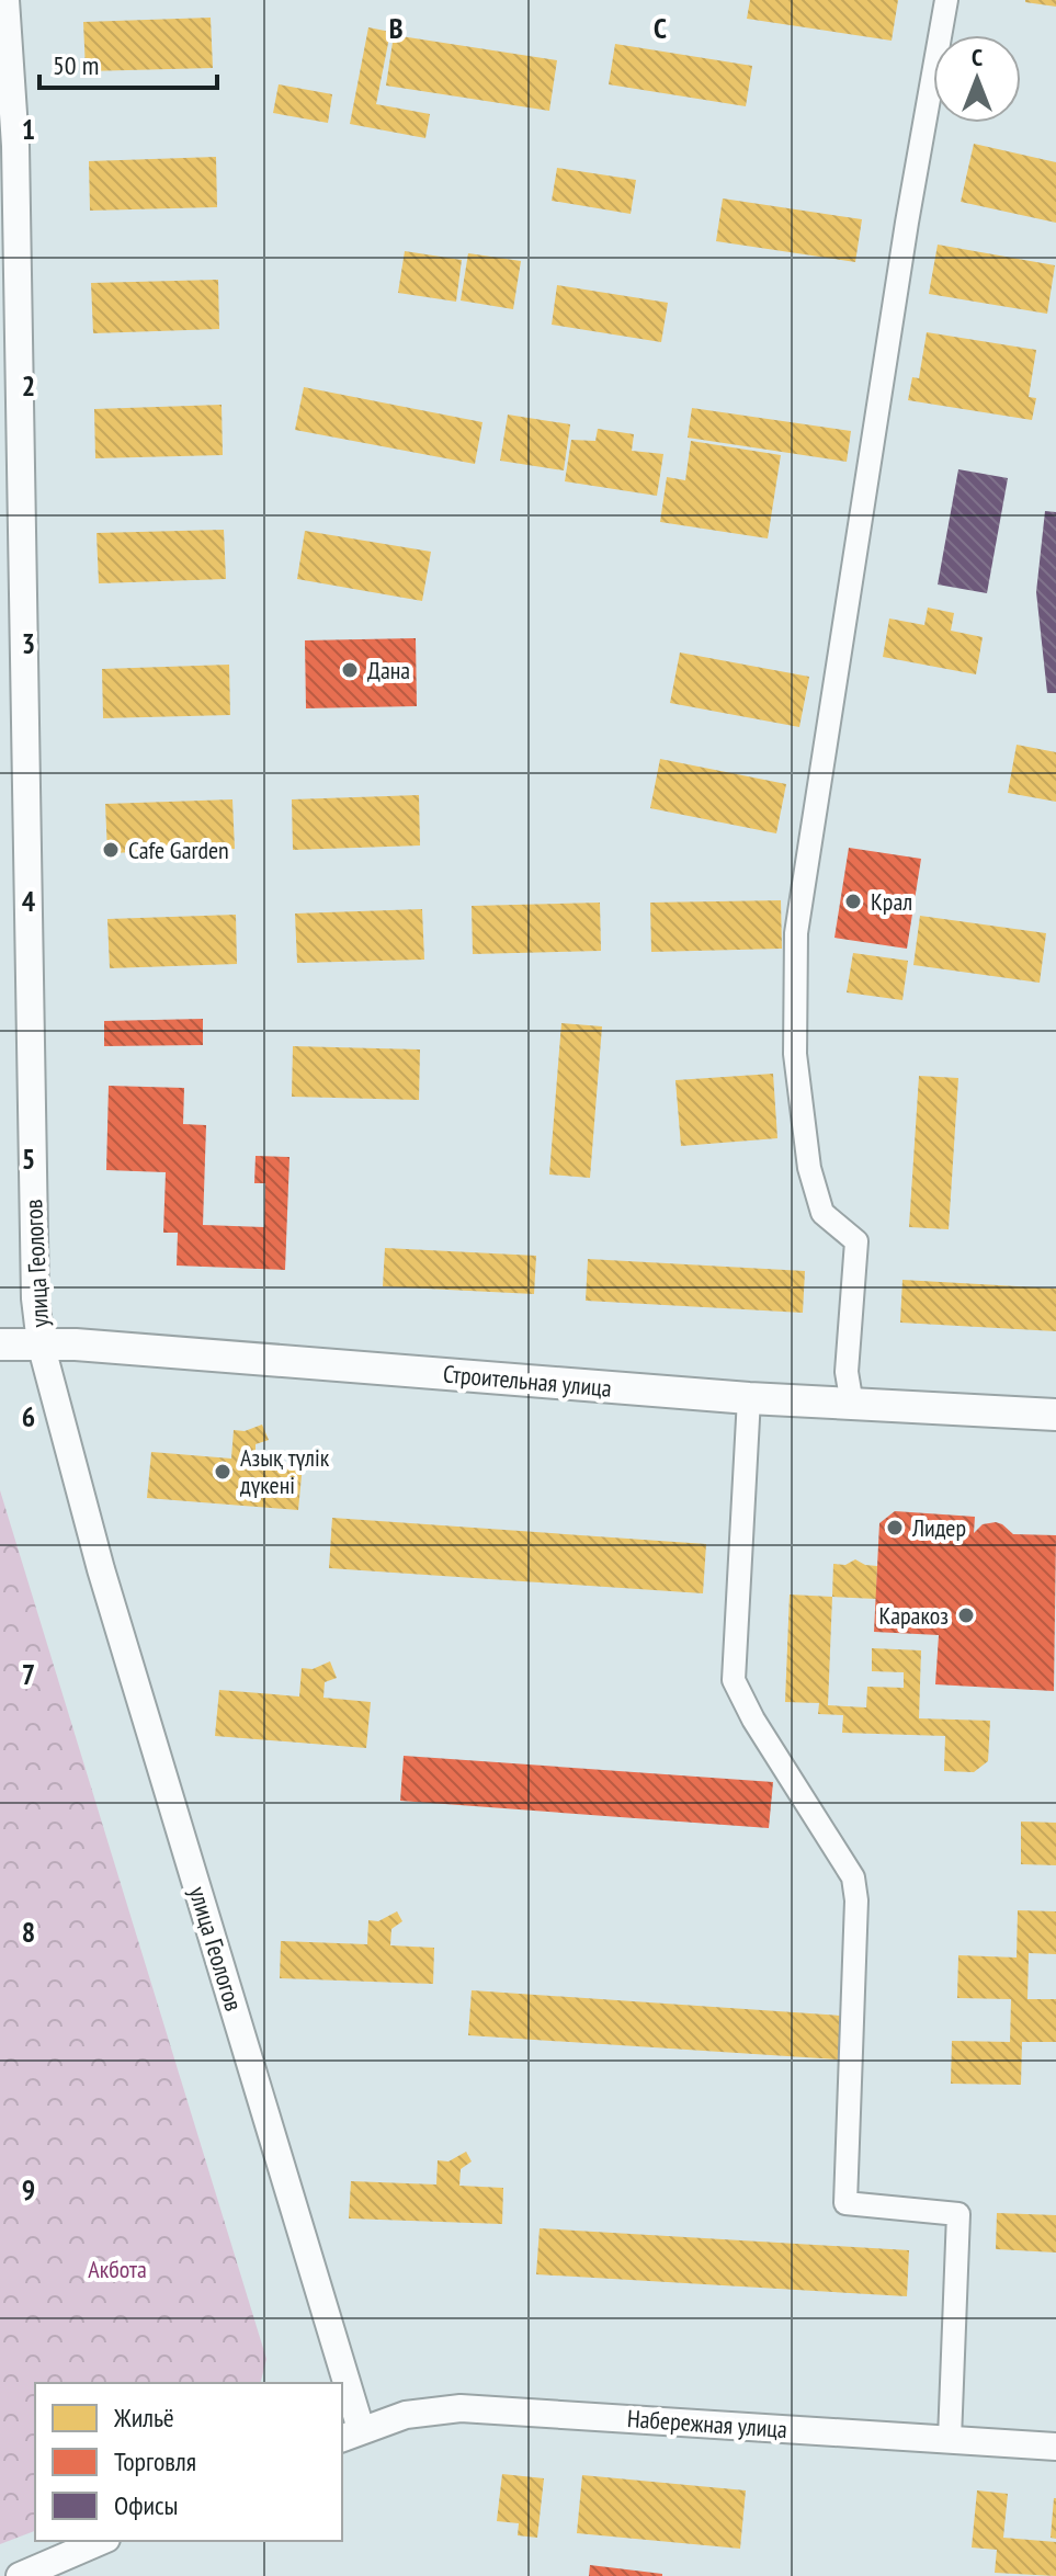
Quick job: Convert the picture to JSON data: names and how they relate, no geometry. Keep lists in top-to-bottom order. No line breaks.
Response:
{"streets":{"main road":["Строительная улица"],"street":["улица Геологов","Набережная улица"]},"crossings":[["улица Геологов","Строительная улица"],["улица Геологов","Набережная улица"]],"parks":["Акбота"],"places":["Дана","Cafe Garden","Крал","Азық түлік дүкені","Лидер","Каракоз"],"legend":["Жильё","Торговля","Офисы"],"scale_bar":"50 m","north":"top","grid":{"columns":["B","C"],"rows":["1","2","3","4","5","6","7","8","9"]}}
